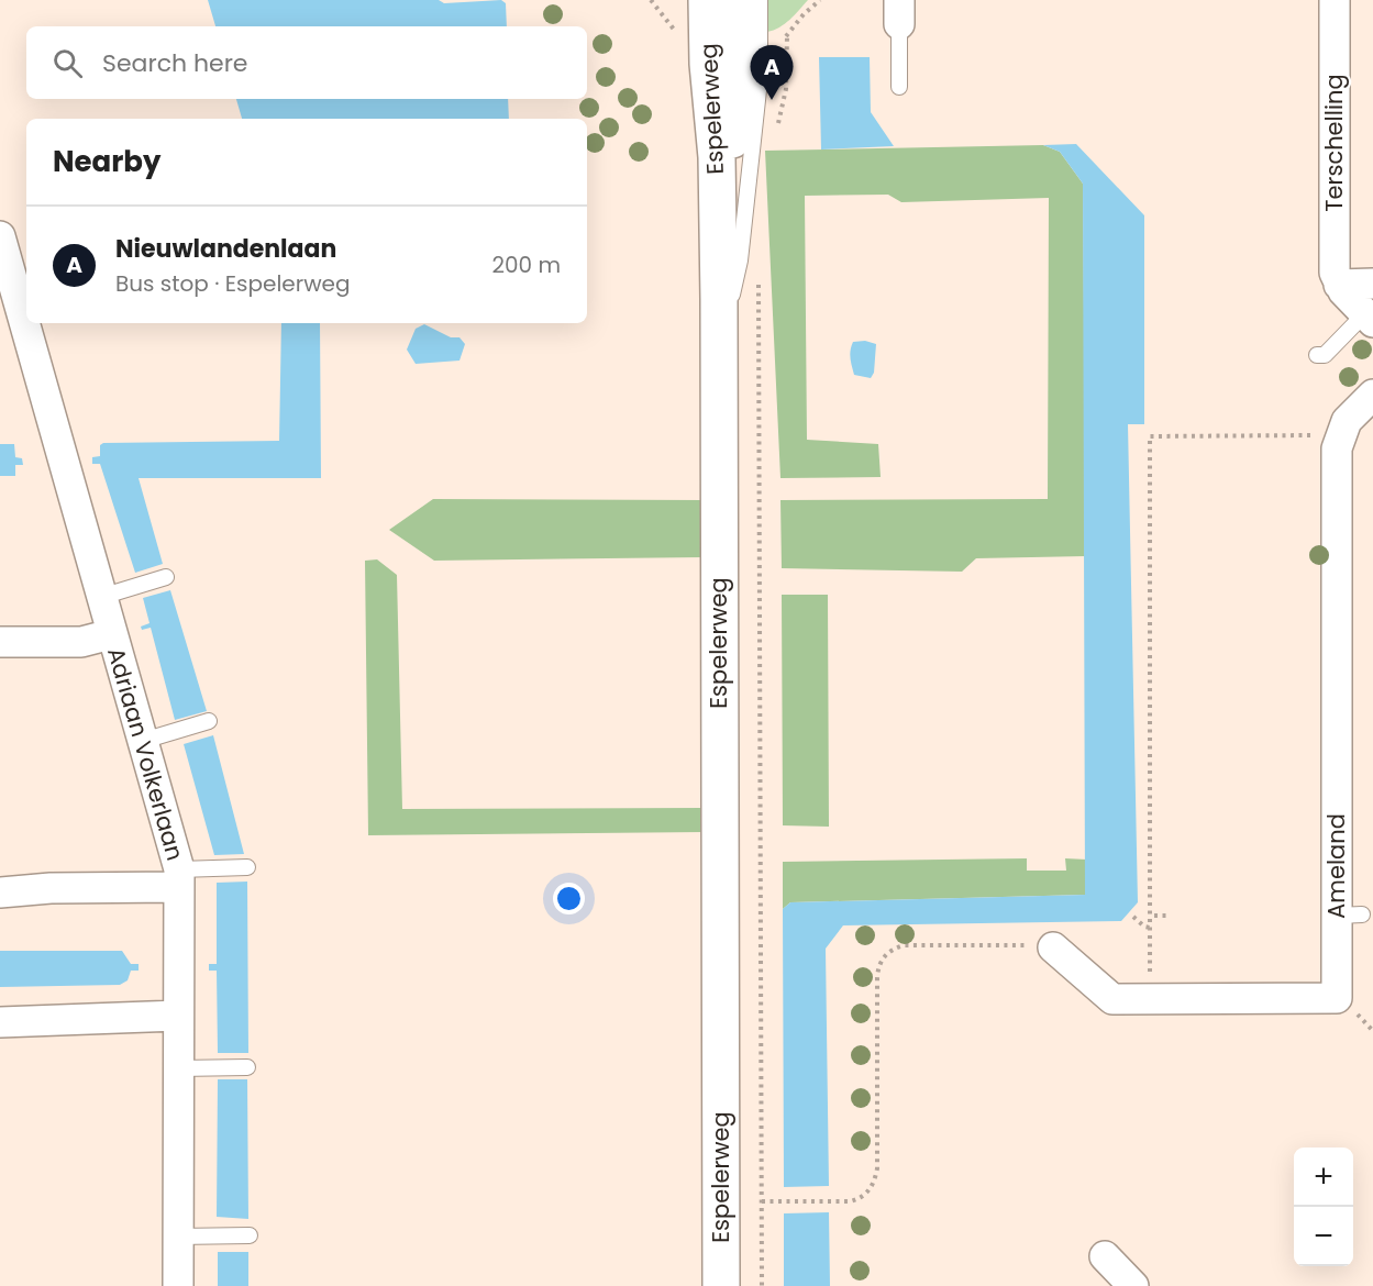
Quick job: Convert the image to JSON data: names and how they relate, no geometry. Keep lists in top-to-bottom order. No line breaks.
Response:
{"streets":{"main road":["Espelerweg"],"street":["Terschelling","Adriaan Volkerlaan","Ameland"]},"page":{"search":"Search here","pins":"A","heading":"Nearby","list":[{"mark":"A","name":"Nieuwlandenlaan","note":"Bus stop · Espelerweg","value":"200 m"}],"map_buttons":["+","−"]}}
